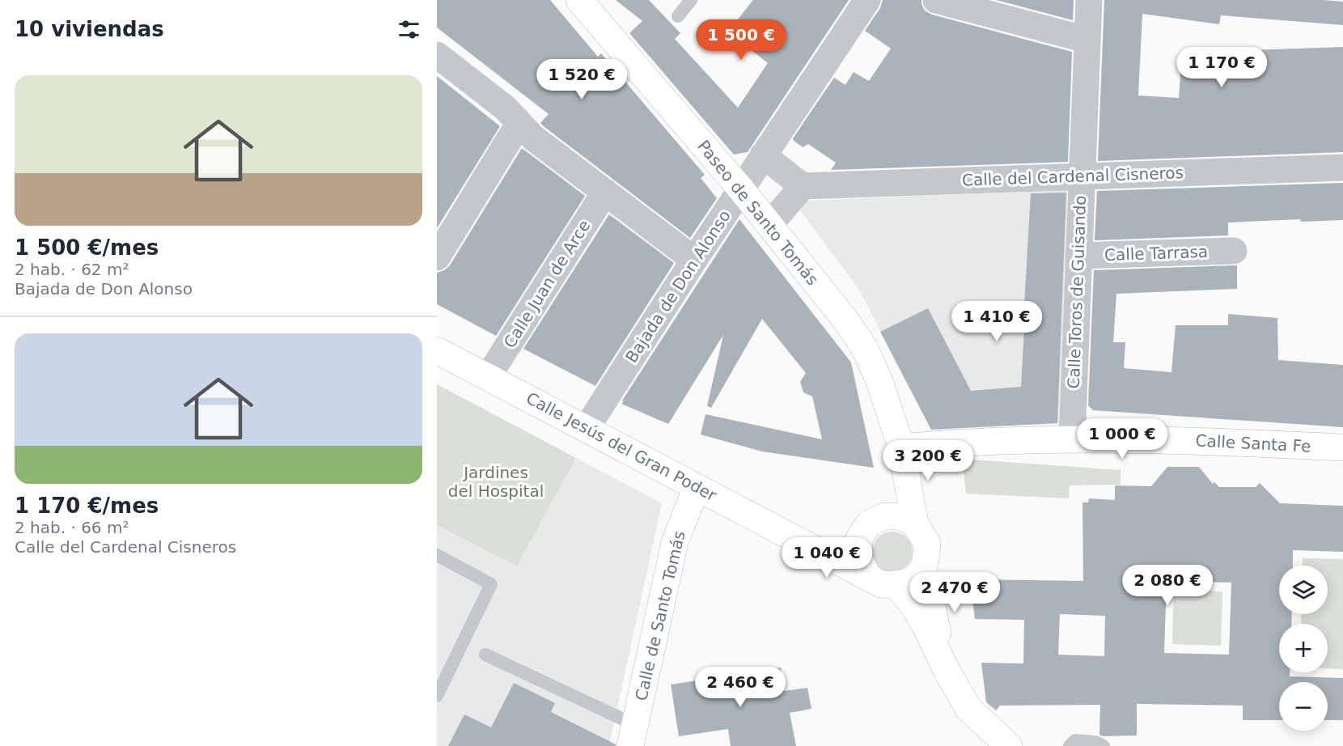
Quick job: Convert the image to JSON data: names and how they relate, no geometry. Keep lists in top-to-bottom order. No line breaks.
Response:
{"streets":{"street":["Calle del Cardenal Cisneros","Paseo de Santo Tomás","Calle Tarrasa","Calle Juan de Arce","Bajada de Don Alonso","Calle Toros de Guisando","Calle Santa Fe","Calle Jesús del Gran Poder","Calle de Santo Tomás"]},"crossings":[["Calle del Cardenal Cisneros","Calle Toros de Guisando"],["Paseo de Santo Tomás","Bajada de Don Alonso"],["Paseo de Santo Tomás","Calle Santa Fe"],["Paseo de Santo Tomás","Calle Jesús del Gran Poder"],["Calle Tarrasa","Calle Toros de Guisando"],["Calle Juan de Arce","Calle Jesús del Gran Poder"],["Bajada de Don Alonso","Calle Jesús del Gran Poder"],["Calle Toros de Guisando","Calle Santa Fe"],["Calle Jesús del Gran Poder","Calle de Santo Tomás"]],"parks":["Jardines del Hospital"],"page":{"heading":"10 viviendas","price":["1 500 €","1 170 €","1 520 €","1 410 €","1 000 €","3 200 €","1 040 €","2 080 €","2 470 €","2 460 €"],"list":[{"name":"1 500 €/mes","note":"2 hab. · 62 m² · Bajada de Don Alonso"},{"name":"1 170 €/mes","note":"2 hab. · 66 m² · Calle del Cardenal Cisneros"}],"map_buttons":["+","−"]}}
